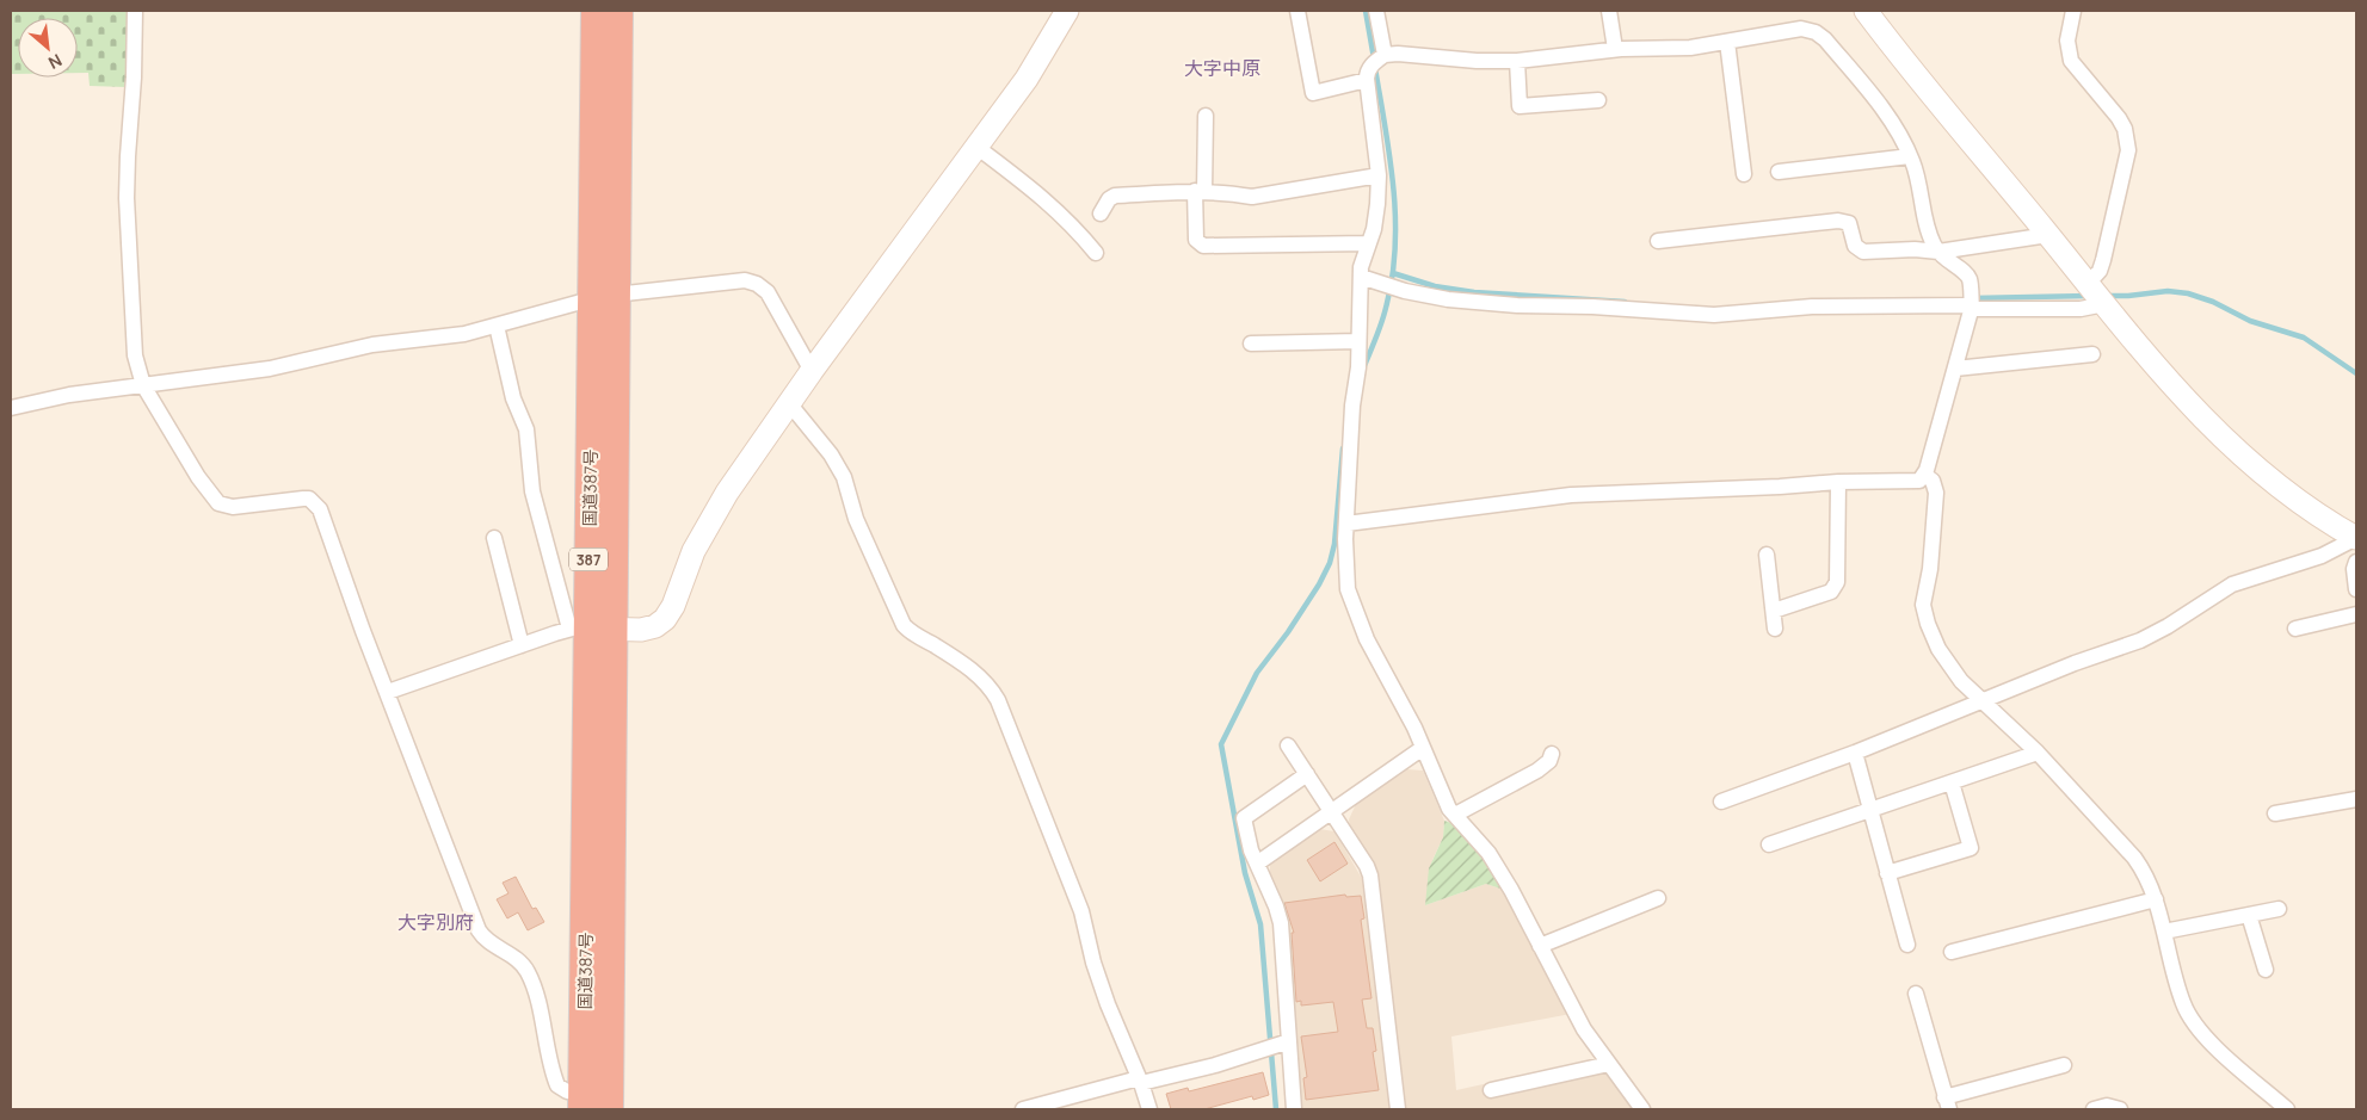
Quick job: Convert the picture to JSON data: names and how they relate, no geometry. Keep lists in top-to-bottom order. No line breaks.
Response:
{"streets":{"highway":["国道387号","387"]},"districts":["大字中原","大字別府"],"north":"bottom right"}
